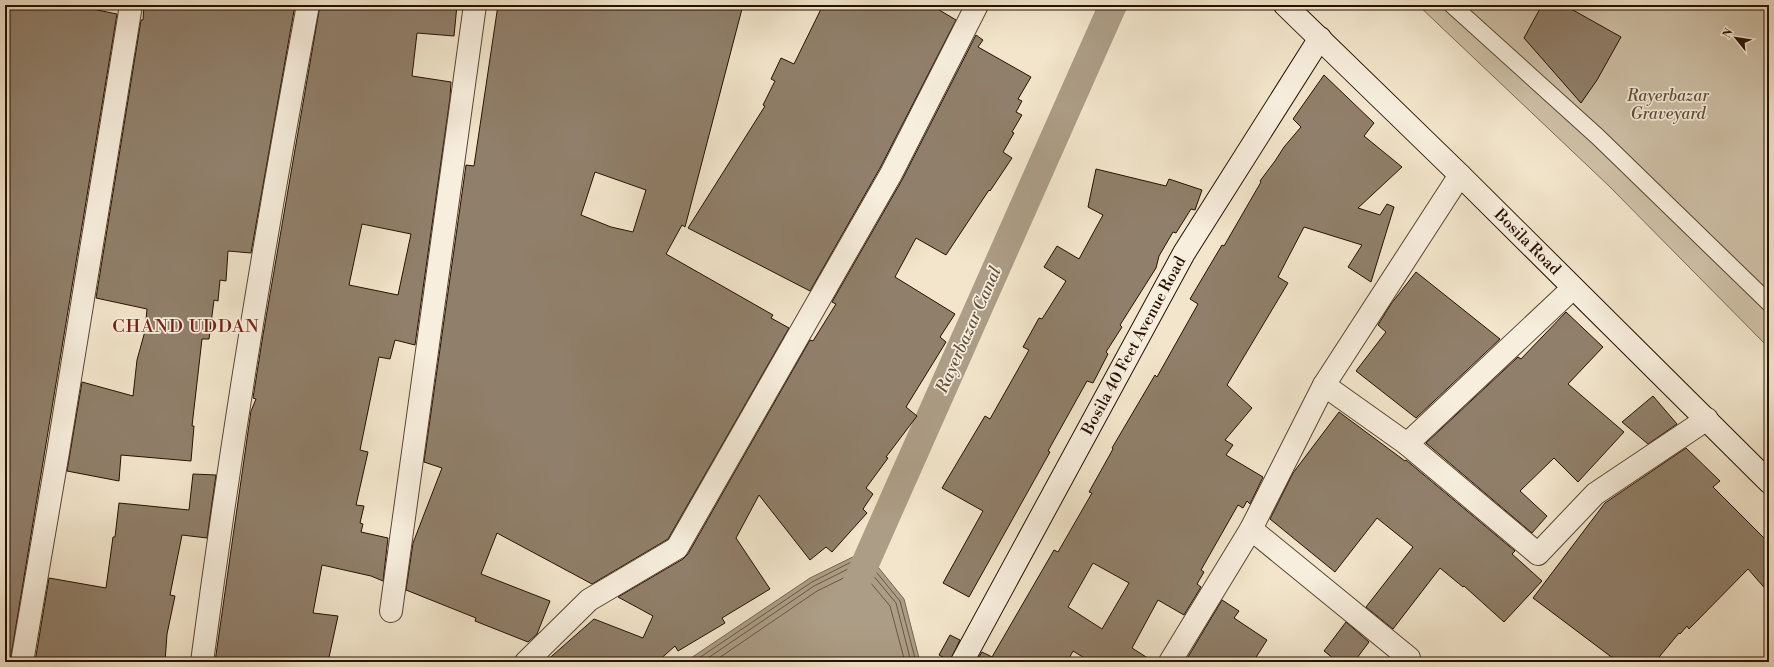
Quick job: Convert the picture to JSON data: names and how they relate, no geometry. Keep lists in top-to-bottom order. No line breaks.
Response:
{"streets":{"street":["Bosila Road","Bosila 40 Feet Avenue Road"]},"crossings":[["Bosila Road","Bosila 40 Feet Avenue Road"]],"districts":["CHAND UDDAN"],"water":["Rayerbazar Canal"],"parks":["Rayerbazar Graveyard"],"north":"top left"}
